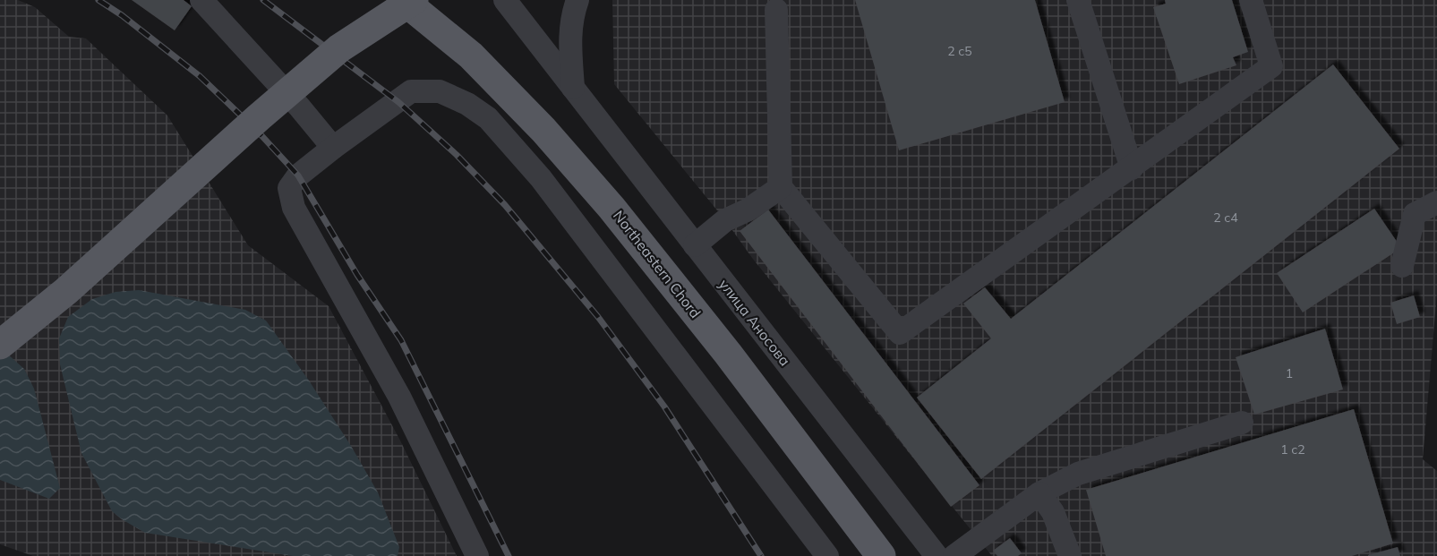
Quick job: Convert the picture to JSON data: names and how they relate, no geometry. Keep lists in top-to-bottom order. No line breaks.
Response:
{"streets":{"main road":["Northeastern Chord"],"street":["улица Аносова"]},"house_numbers":["2 с5","2 с4","1","1 с2"]}
